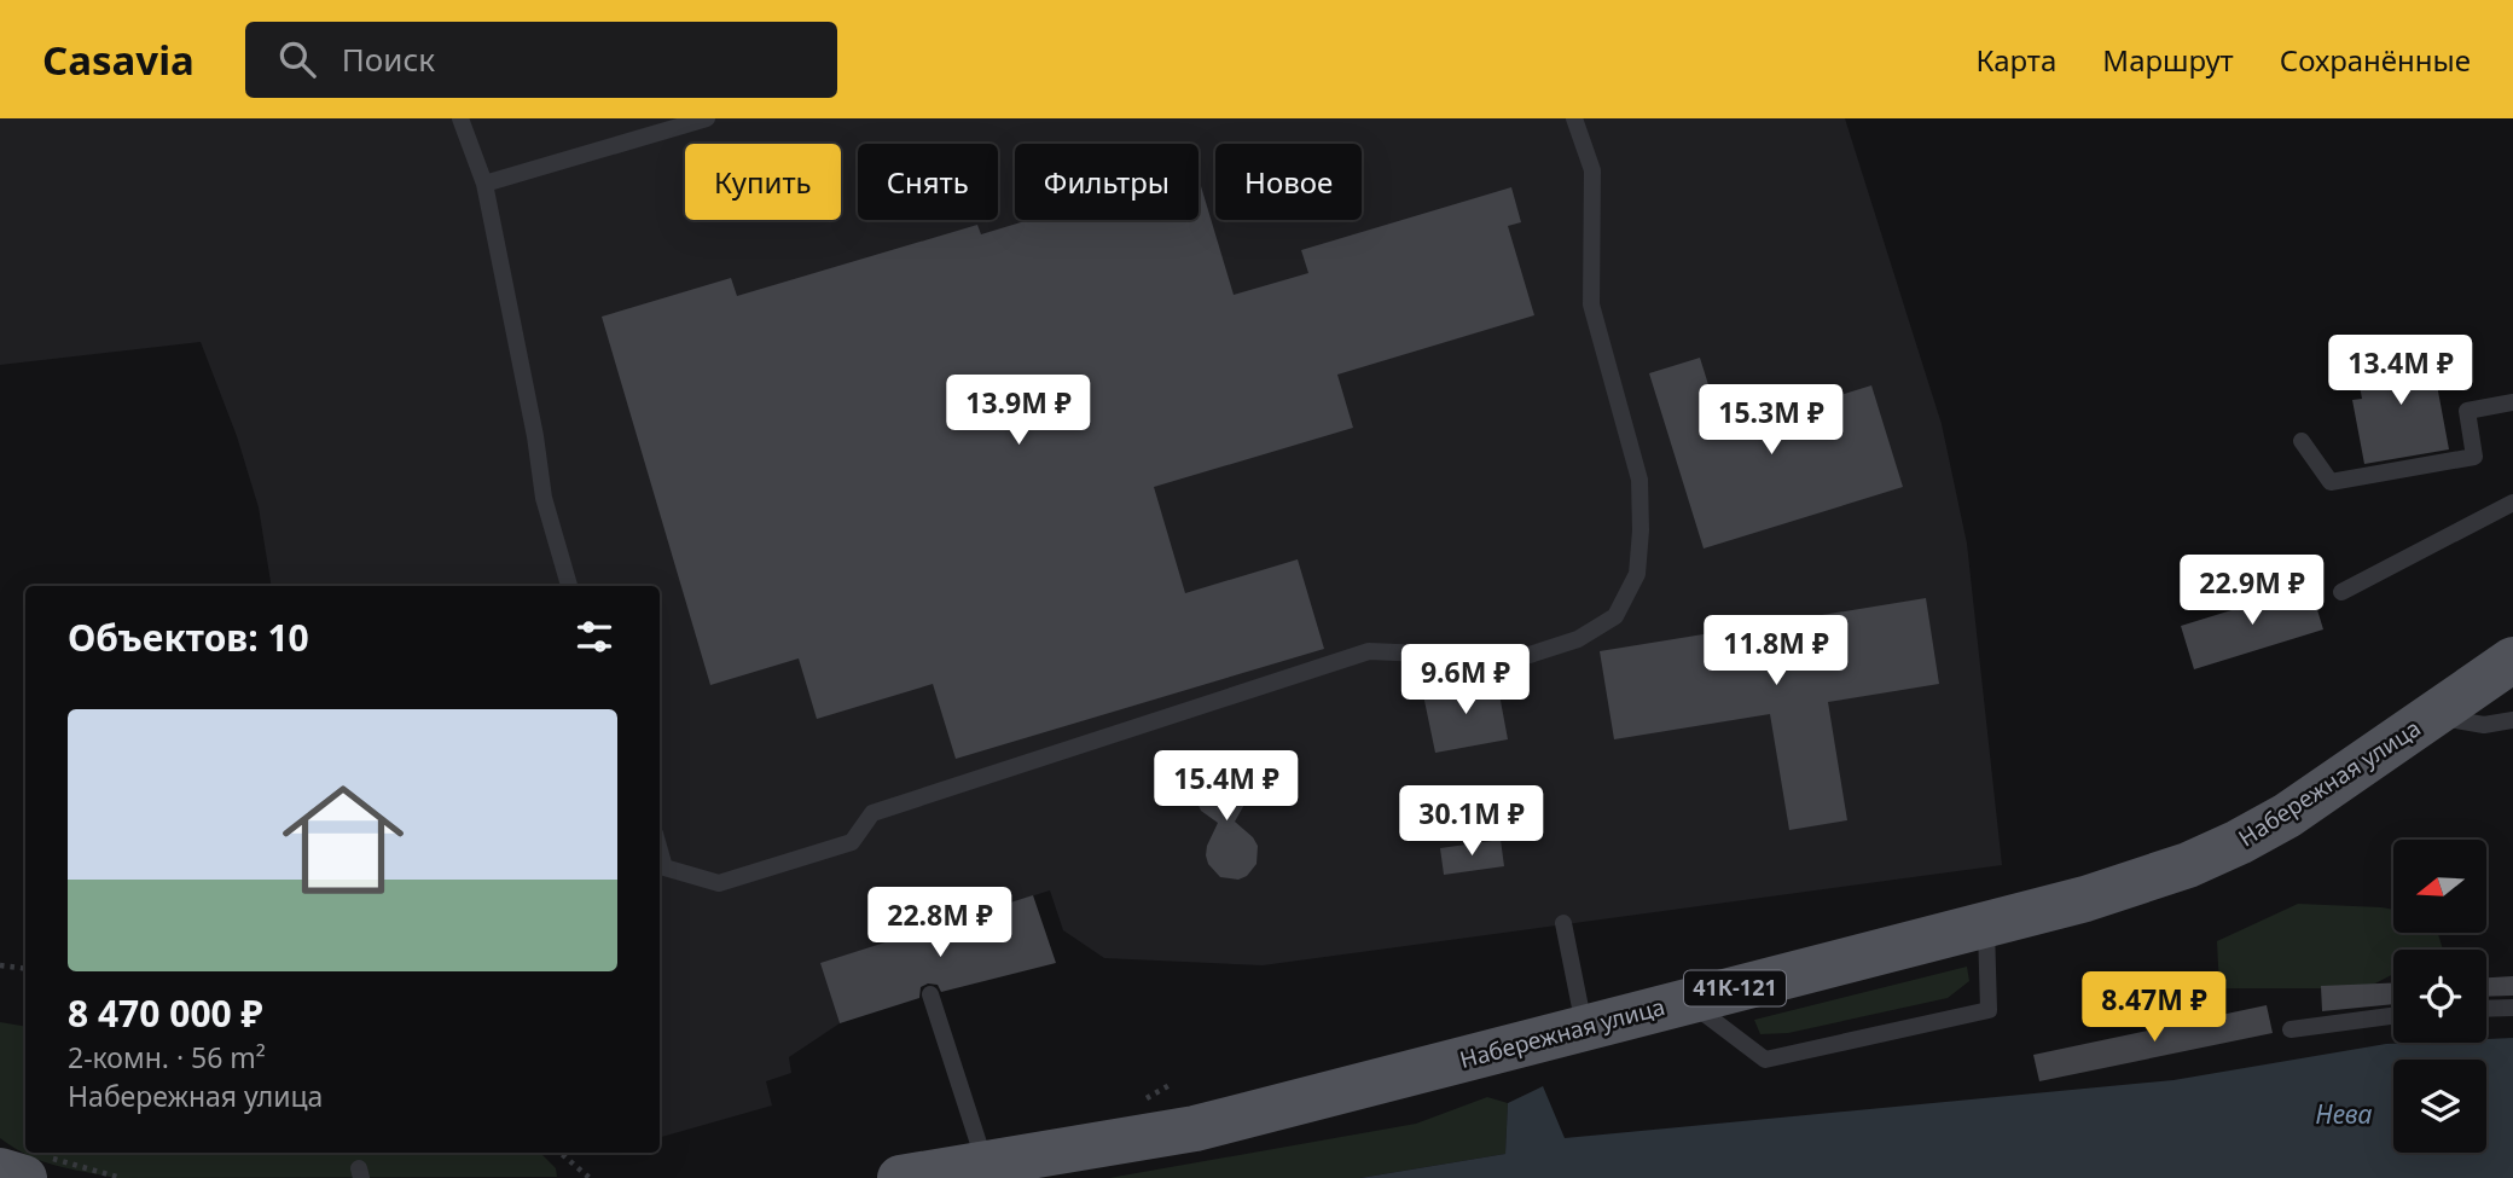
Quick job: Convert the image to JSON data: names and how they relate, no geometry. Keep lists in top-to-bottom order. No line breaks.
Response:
{"streets":{"main road":["Набережная улица","41К-121"]},"water":["Нева"],"north":"left","page":{"header":"Casavia","search":"Поиск","nav":["Карта","Маршрут","Сохранённые"],"chip":["Купить","Снять","Фильтры","Новое"],"price":["13.4M ₽","13.9M ₽","15.3M ₽","22.9M ₽","11.8M ₽","9.6M ₽","15.4M ₽","30.1M ₽","22.8M ₽","8.47M ₽"],"heading":"Объектов: 10","list":[{"name":"8 470 000 ₽","note":"2-комн. · 56 m² · Набережная улица"}]}}
